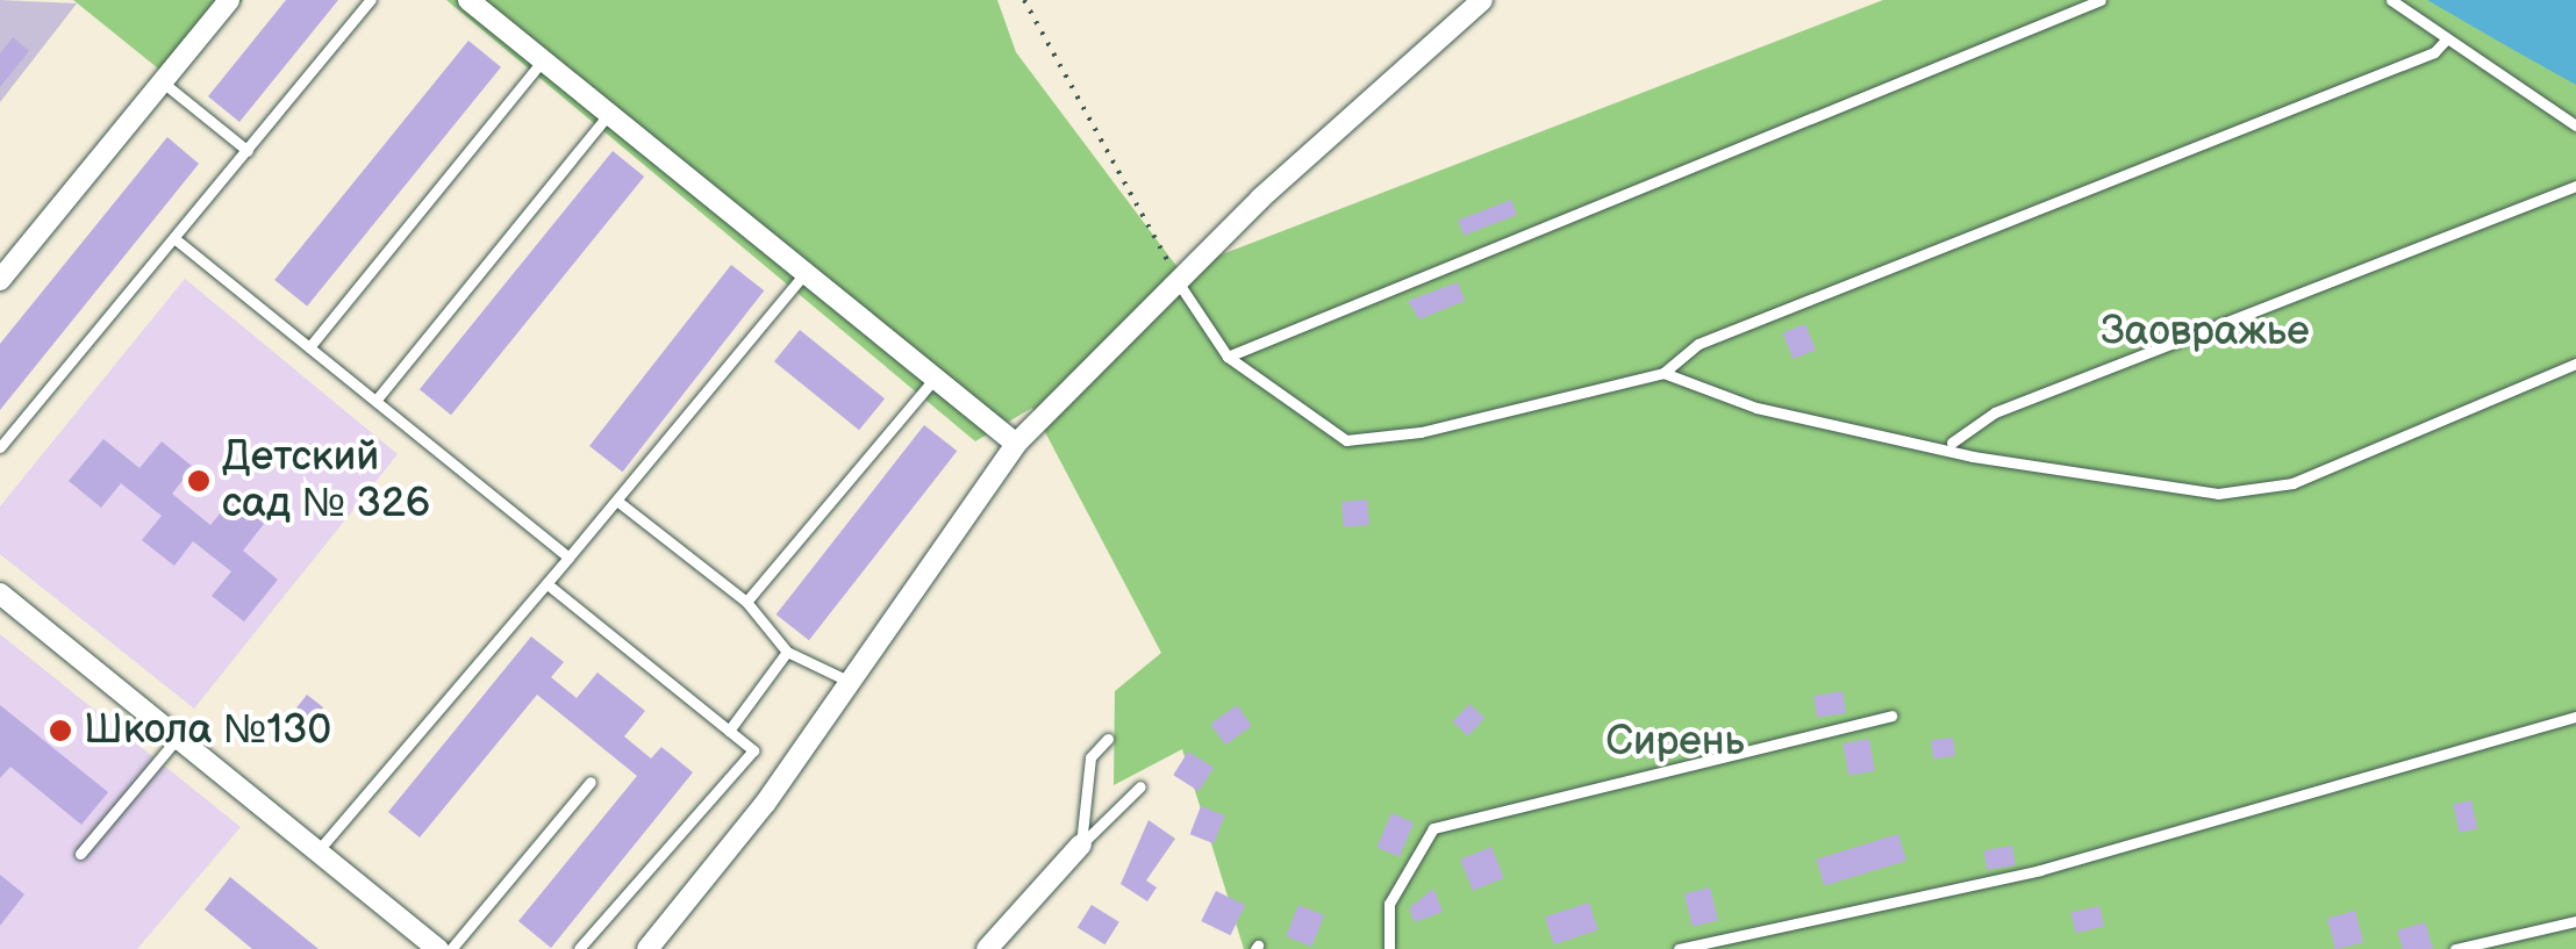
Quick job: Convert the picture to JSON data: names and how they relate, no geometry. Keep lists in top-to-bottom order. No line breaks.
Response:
{"parks":["Заовражье","Сирень"],"places":["Детский сад № 326","Школа №130"]}
